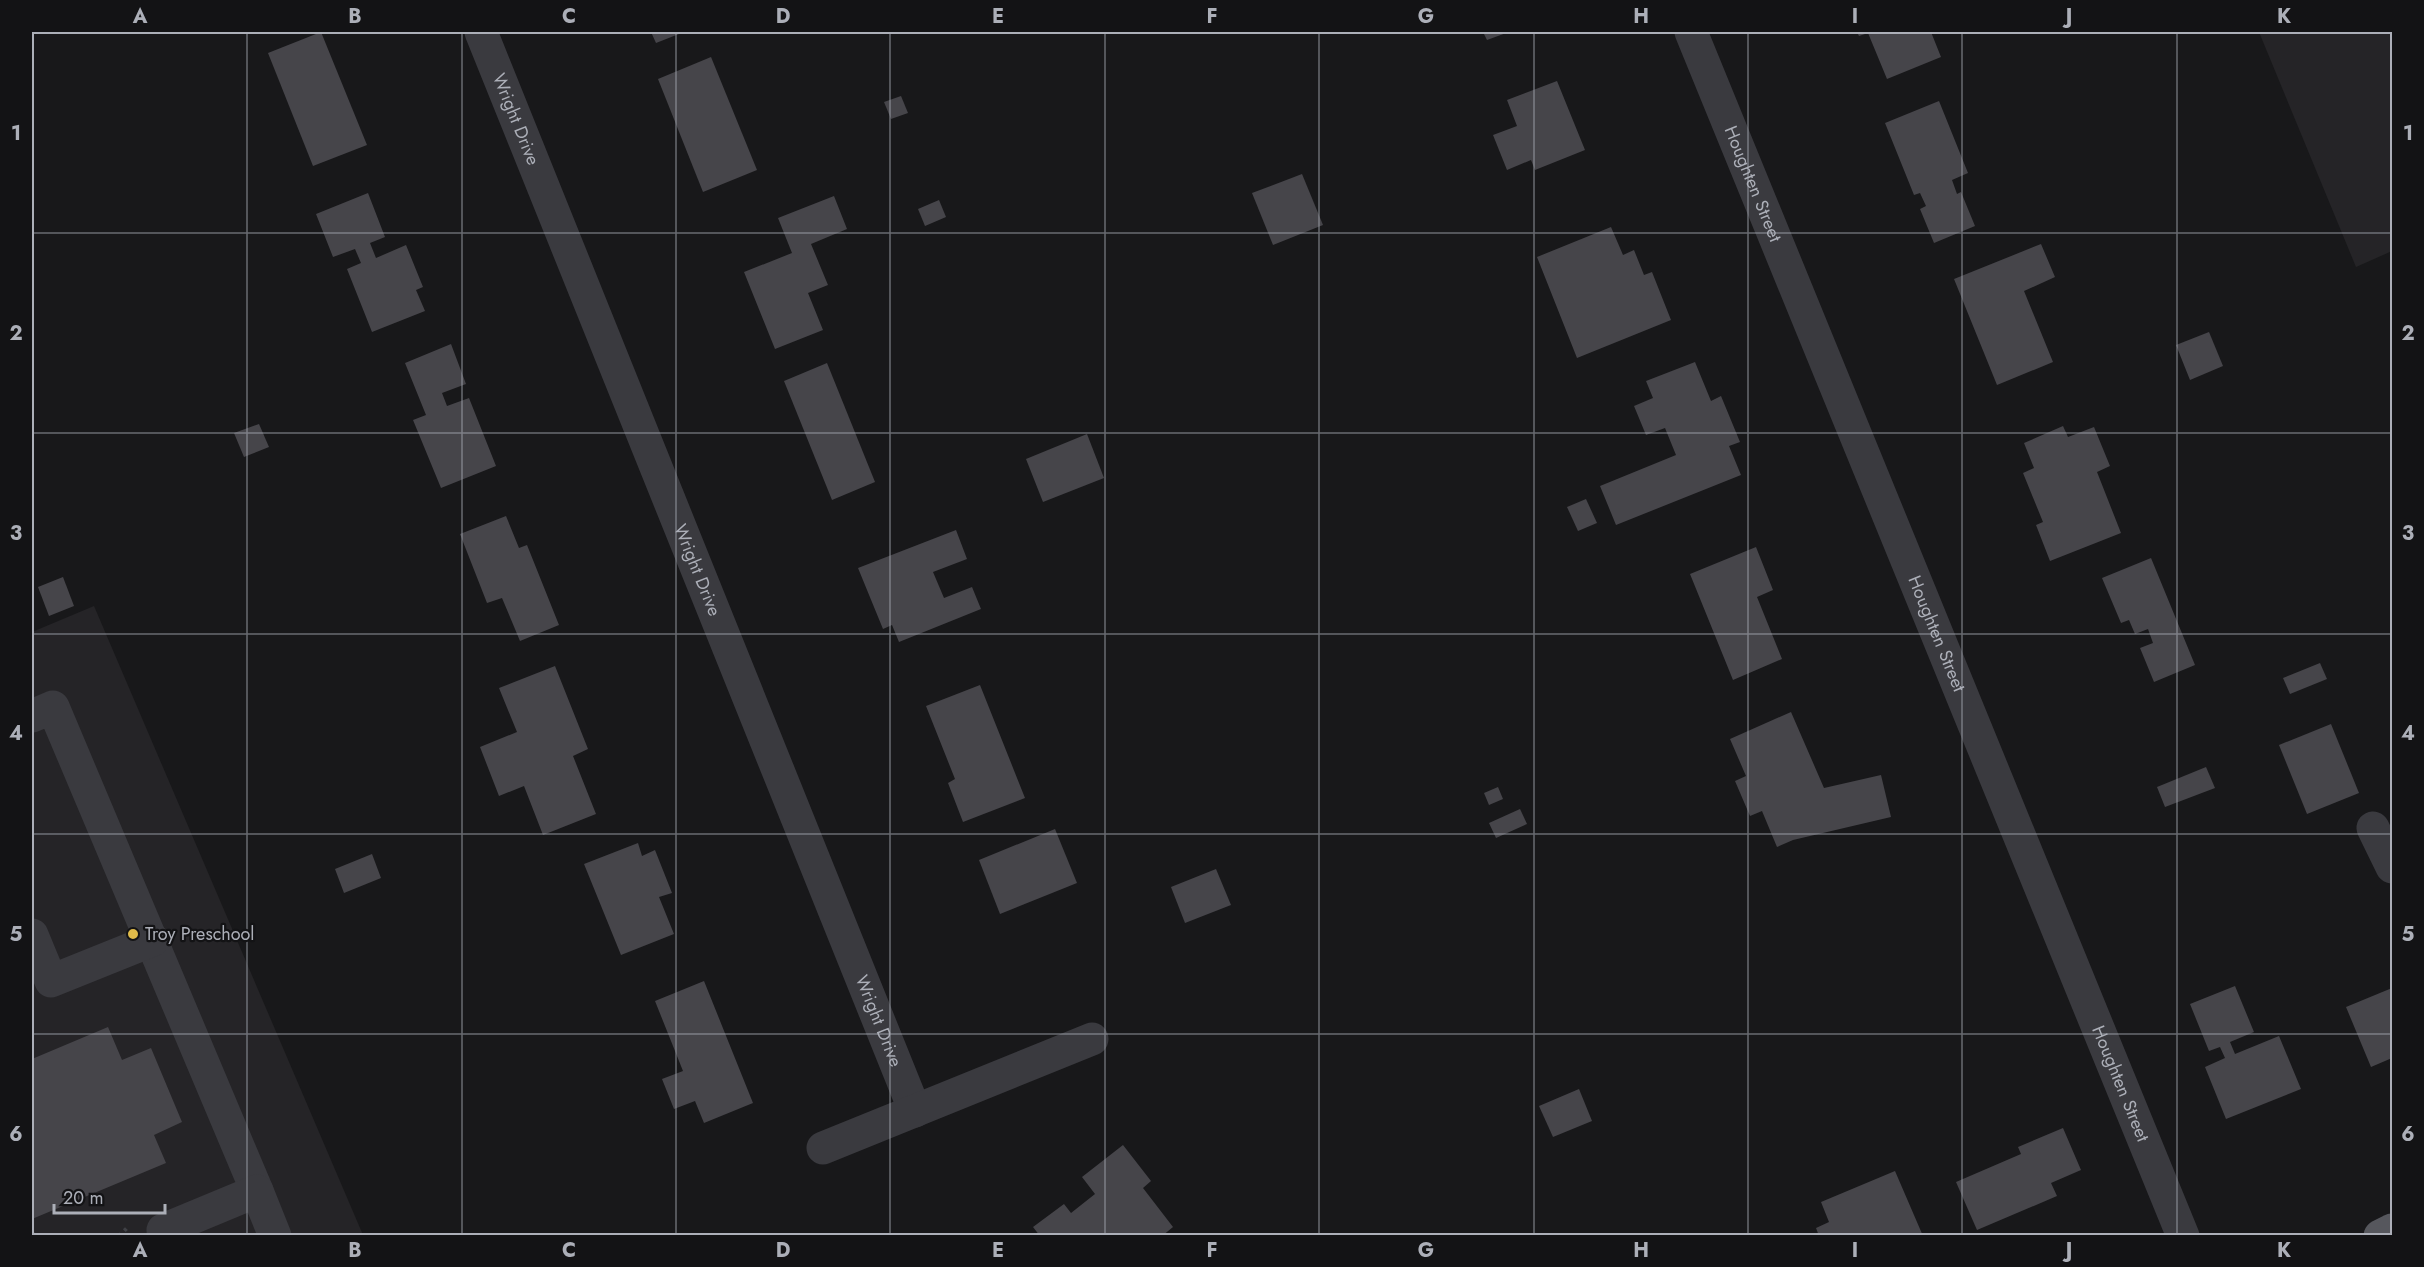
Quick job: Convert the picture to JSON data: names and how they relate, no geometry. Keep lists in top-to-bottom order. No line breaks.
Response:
{"streets":{"street":["Wright Drive","Houghten Street"]},"places":["Troy Preschool"],"scale_bar":"20 m","grid":{"columns":["A","B","C","D","E","F","G","H","I","J","K"],"rows":["1","2","3","4","5","6"]}}
